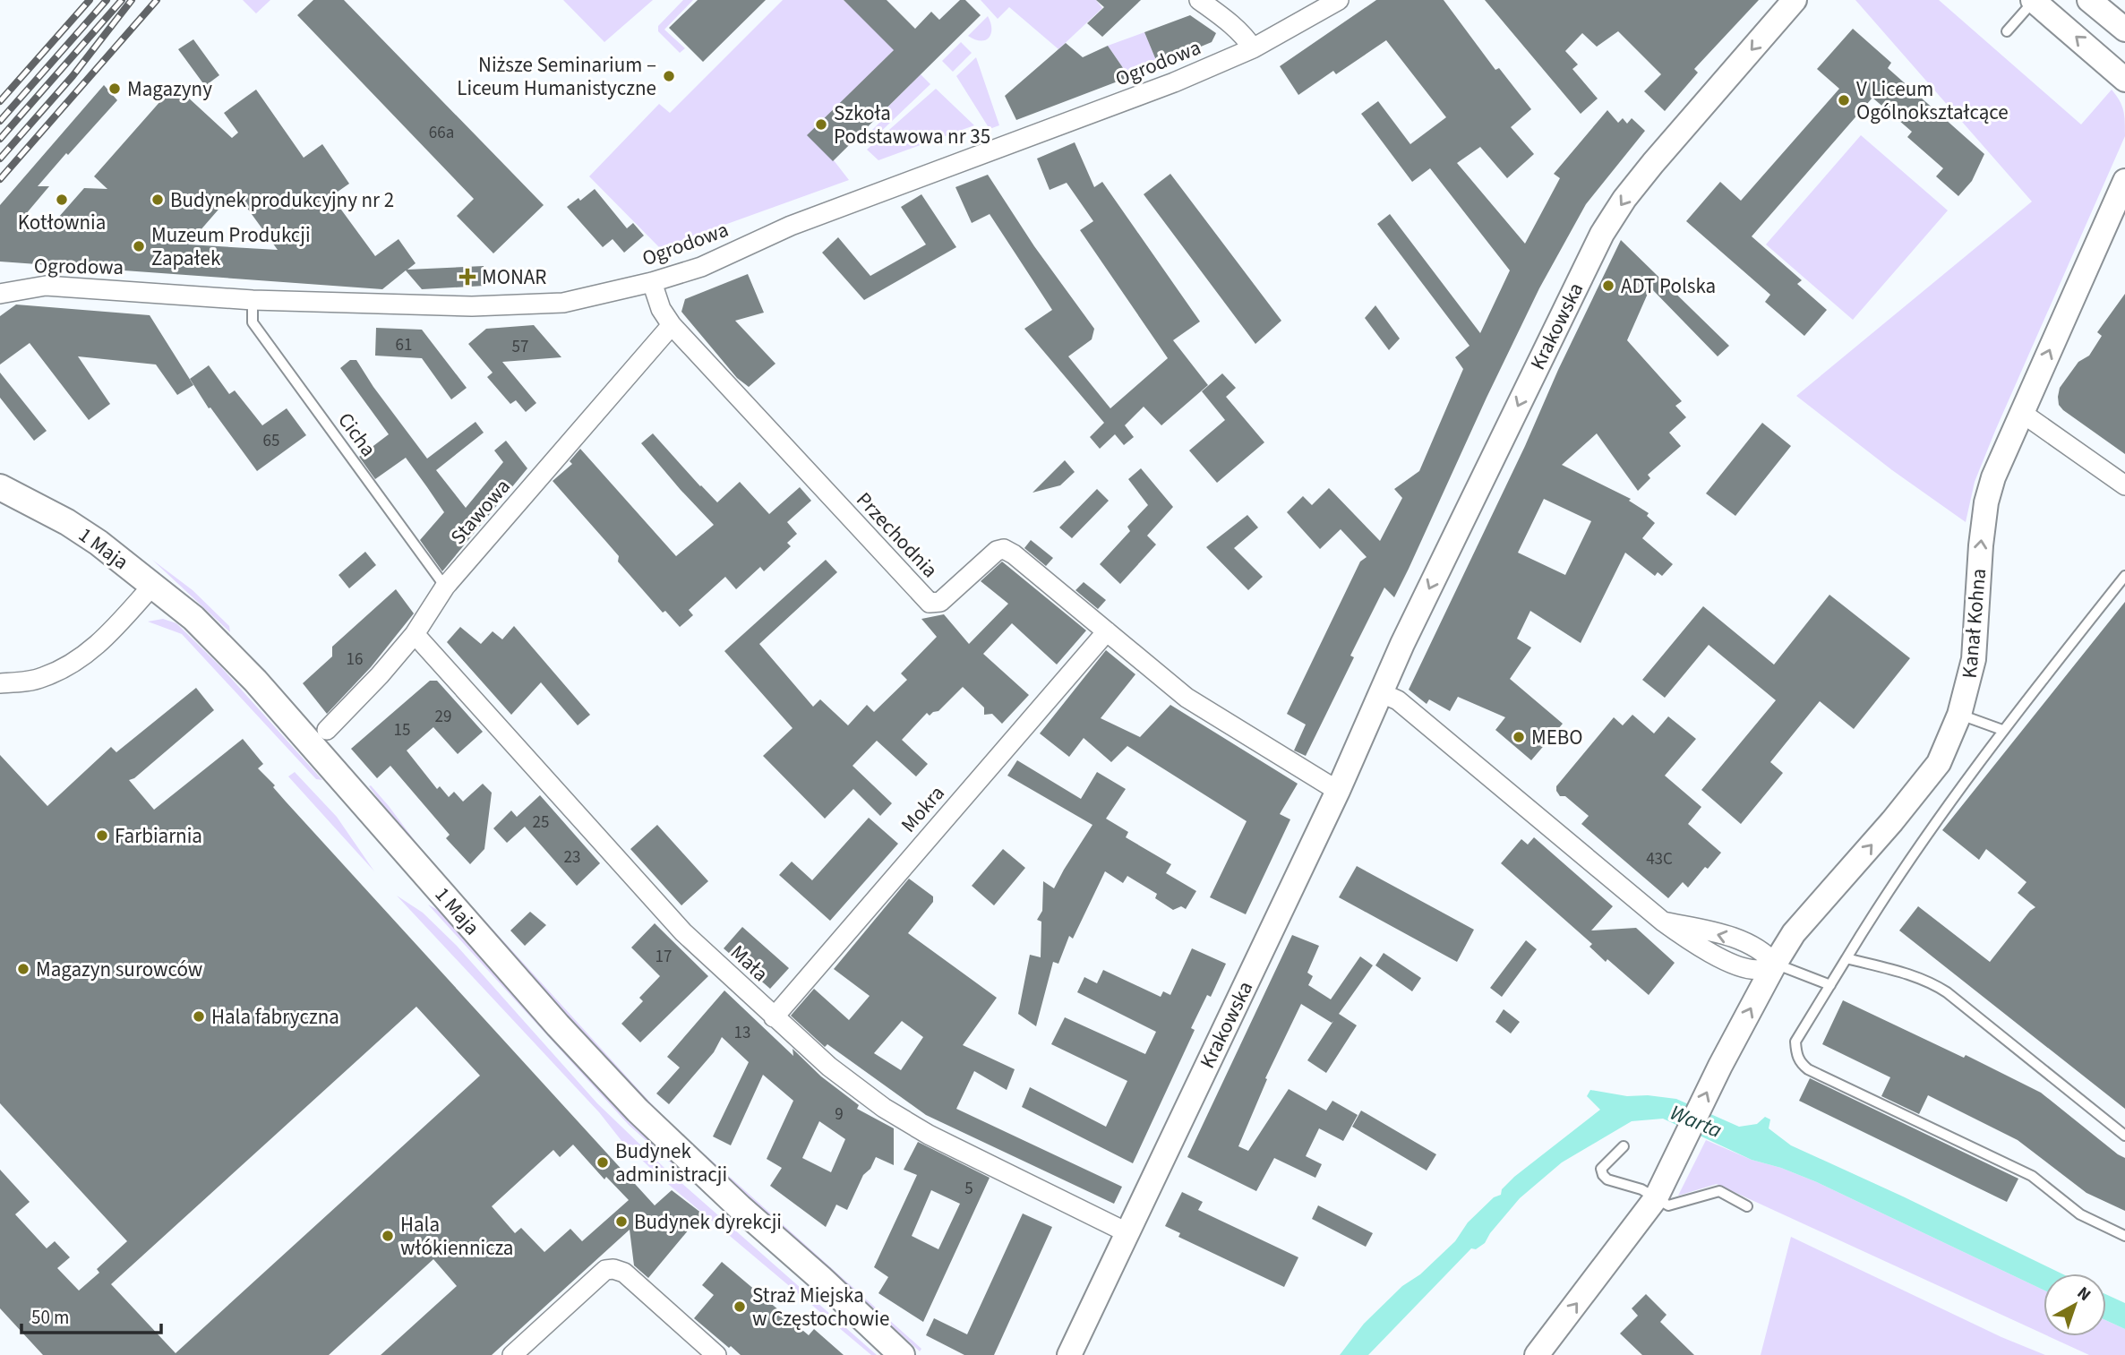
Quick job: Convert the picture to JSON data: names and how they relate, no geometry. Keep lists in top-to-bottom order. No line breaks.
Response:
{"streets":{"main road":["1 Maja"],"street":["Ogrodowa","Krakowska","Stawowa","Przechodnia","Kanał Kohna","Mokra","Mała"],"lane":["Cicha"]},"crossings":[["Ogrodowa","Cicha"],["Ogrodowa","Przechodnia"],["Krakowska","Przechodnia"],["Krakowska","Mała"],["Cicha","Stawowa"],["Stawowa","Przechodnia"],["Stawowa","Mała"],["Przechodnia","Mokra"],["Mokra","Mała"]],"one_way":["Krakowska","Kanał Kohna"],"water":["Warta"],"places":{"other":["Niższe Seminarium – Liceum Humanistyczne","Magazyny","V Liceum Ogólnokształcące","Szkoła Podstawowa nr 35","Kotłownia","Budynek produkcyjny nr 2","Muzeum Produkcji Zapałek","ADT Polska","MEBO","Farbiarnia","Magazyn surowców","Hala fabryczna","Budynek administracji","Budynek dyrekcji","Hala włókiennicza","Straż Miejska w Częstochowie"],"health":["MONAR"]},"house_numbers":["66a","61","57","65","16","29","15","25","23","43C","17","13","9","5"],"scale_bar":"50 m","north":"top right"}
